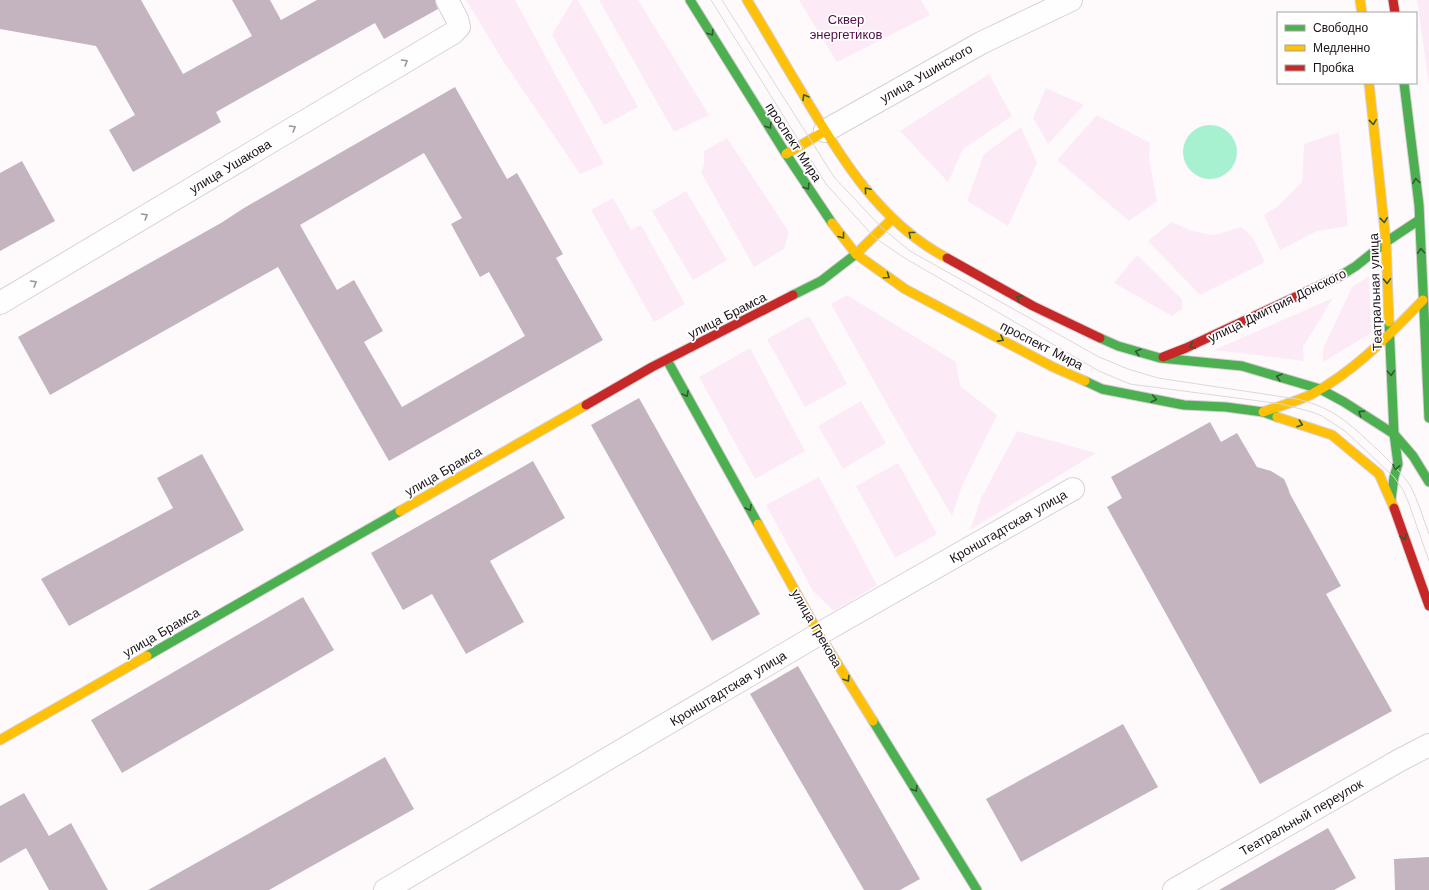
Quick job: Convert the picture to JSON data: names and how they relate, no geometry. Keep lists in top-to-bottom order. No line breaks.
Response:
{"streets":{"main road":["улица Ушинского","проспект Мира","Театральная улица","улица Дмитрия Донского","улица Брамса","улица Грекова"],"street":["улица Ушакова","Кронштадтская улица","Театральный переулок"]},"crossings":[["улица Ушинского","проспект Мира"],["проспект Мира","Театральная улица"],["проспект Мира","улица Брамса"],["Театральная улица","улица Дмитрия Донского"],["улица Брамса","улица Грекова"],["Кронштадтская улица","улица Грекова"]],"one_way":["улица Ушакова","улица Дмитрия Донского","улица Грекова"],"parks":["Сквер энергетиков"],"legend":["Свободно","Медленно","Пробка"]}
